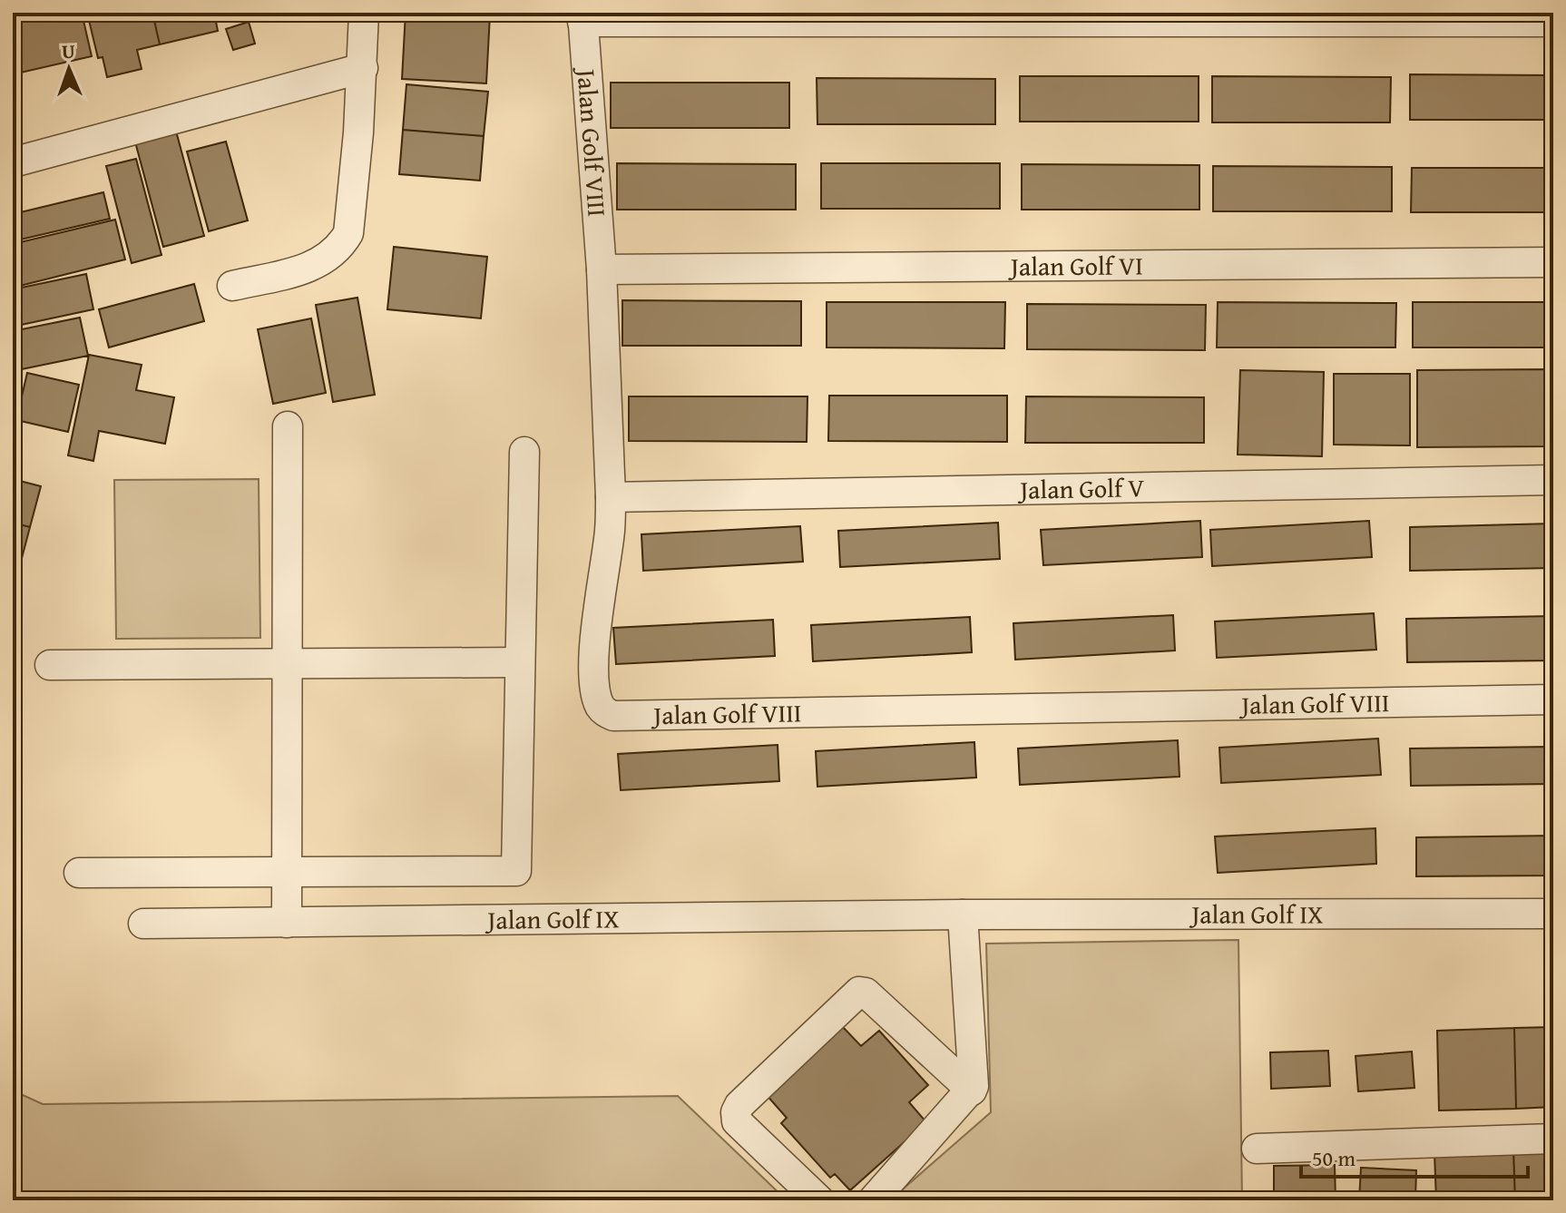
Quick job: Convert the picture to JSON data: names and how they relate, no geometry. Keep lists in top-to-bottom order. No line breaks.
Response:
{"streets":{"street":["Jalan Golf VIII","Jalan Golf VI","Jalan Golf V","Jalan Golf IX"]},"crossings":[["Jalan Golf VIII","Jalan Golf VI"],["Jalan Golf VIII","Jalan Golf V"]],"scale_bar":"50 m","north":"top"}
